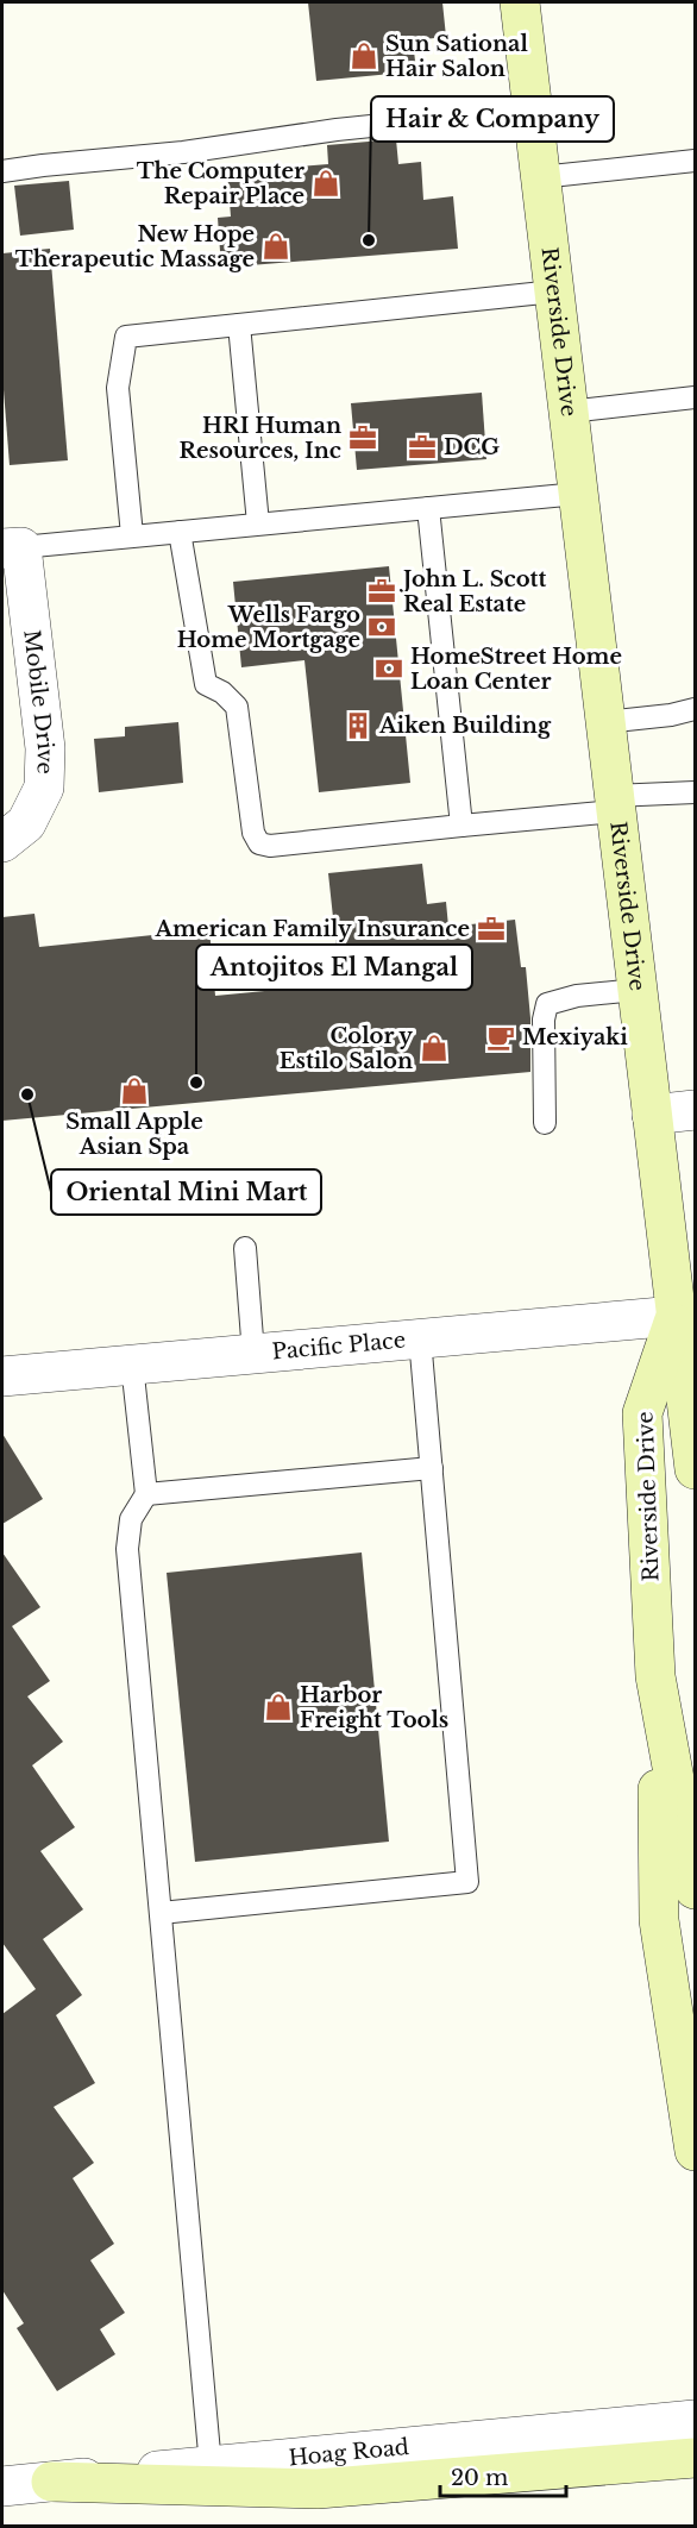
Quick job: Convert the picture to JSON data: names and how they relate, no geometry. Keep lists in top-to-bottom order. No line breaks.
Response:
{"streets":{"main road":["Riverside Drive"],"street":["Mobile Drive","Pacific Place","Hoag Road"]},"crossings":[["Riverside Drive","Pacific Place"]],"places":{"shop":["Sun Sational Hair Salon","The Computer Repair Place","New Hope Therapeutic Massage","Color y Estilo Salon","Small Apple Asian Spa","Harbor Freight Tools"],"other":["Hair & Company","Antojitos El Mangal","Oriental Mini Mart"],"office":["HRI Human Resources, Inc","DCG","John L. Scott Real Estate","American Family Insurance"],"bank":["Wells Fargo Home Mortgage","HomeStreet Home Loan Center"],"building":["Aiken Building"],"cafe":["Mexiyaki"]},"scale_bar":"20 m"}
